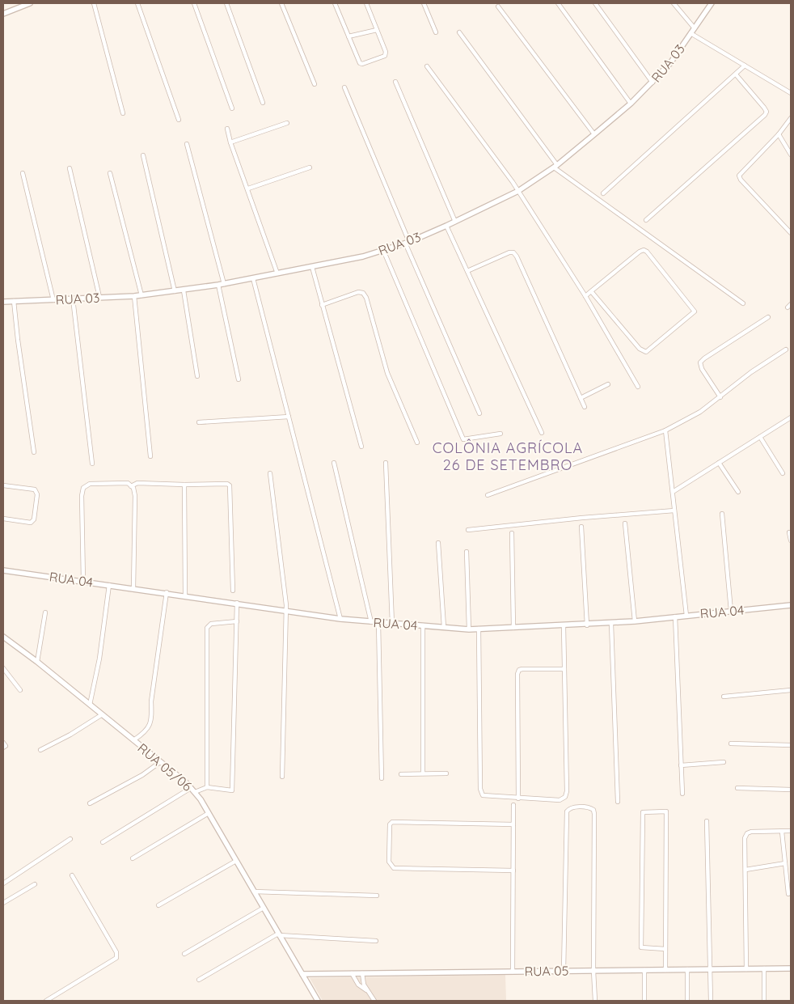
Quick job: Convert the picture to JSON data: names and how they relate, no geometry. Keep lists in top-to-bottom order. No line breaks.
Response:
{"streets":{"street":["RUA 03","RUA 04","RUA 05/06","RUA 05"]},"crossings":[["RUA 05/06","RUA 05"]],"districts":["COLÔNIA AGRÍCOLA 26 DE SETEMBRO"]}
